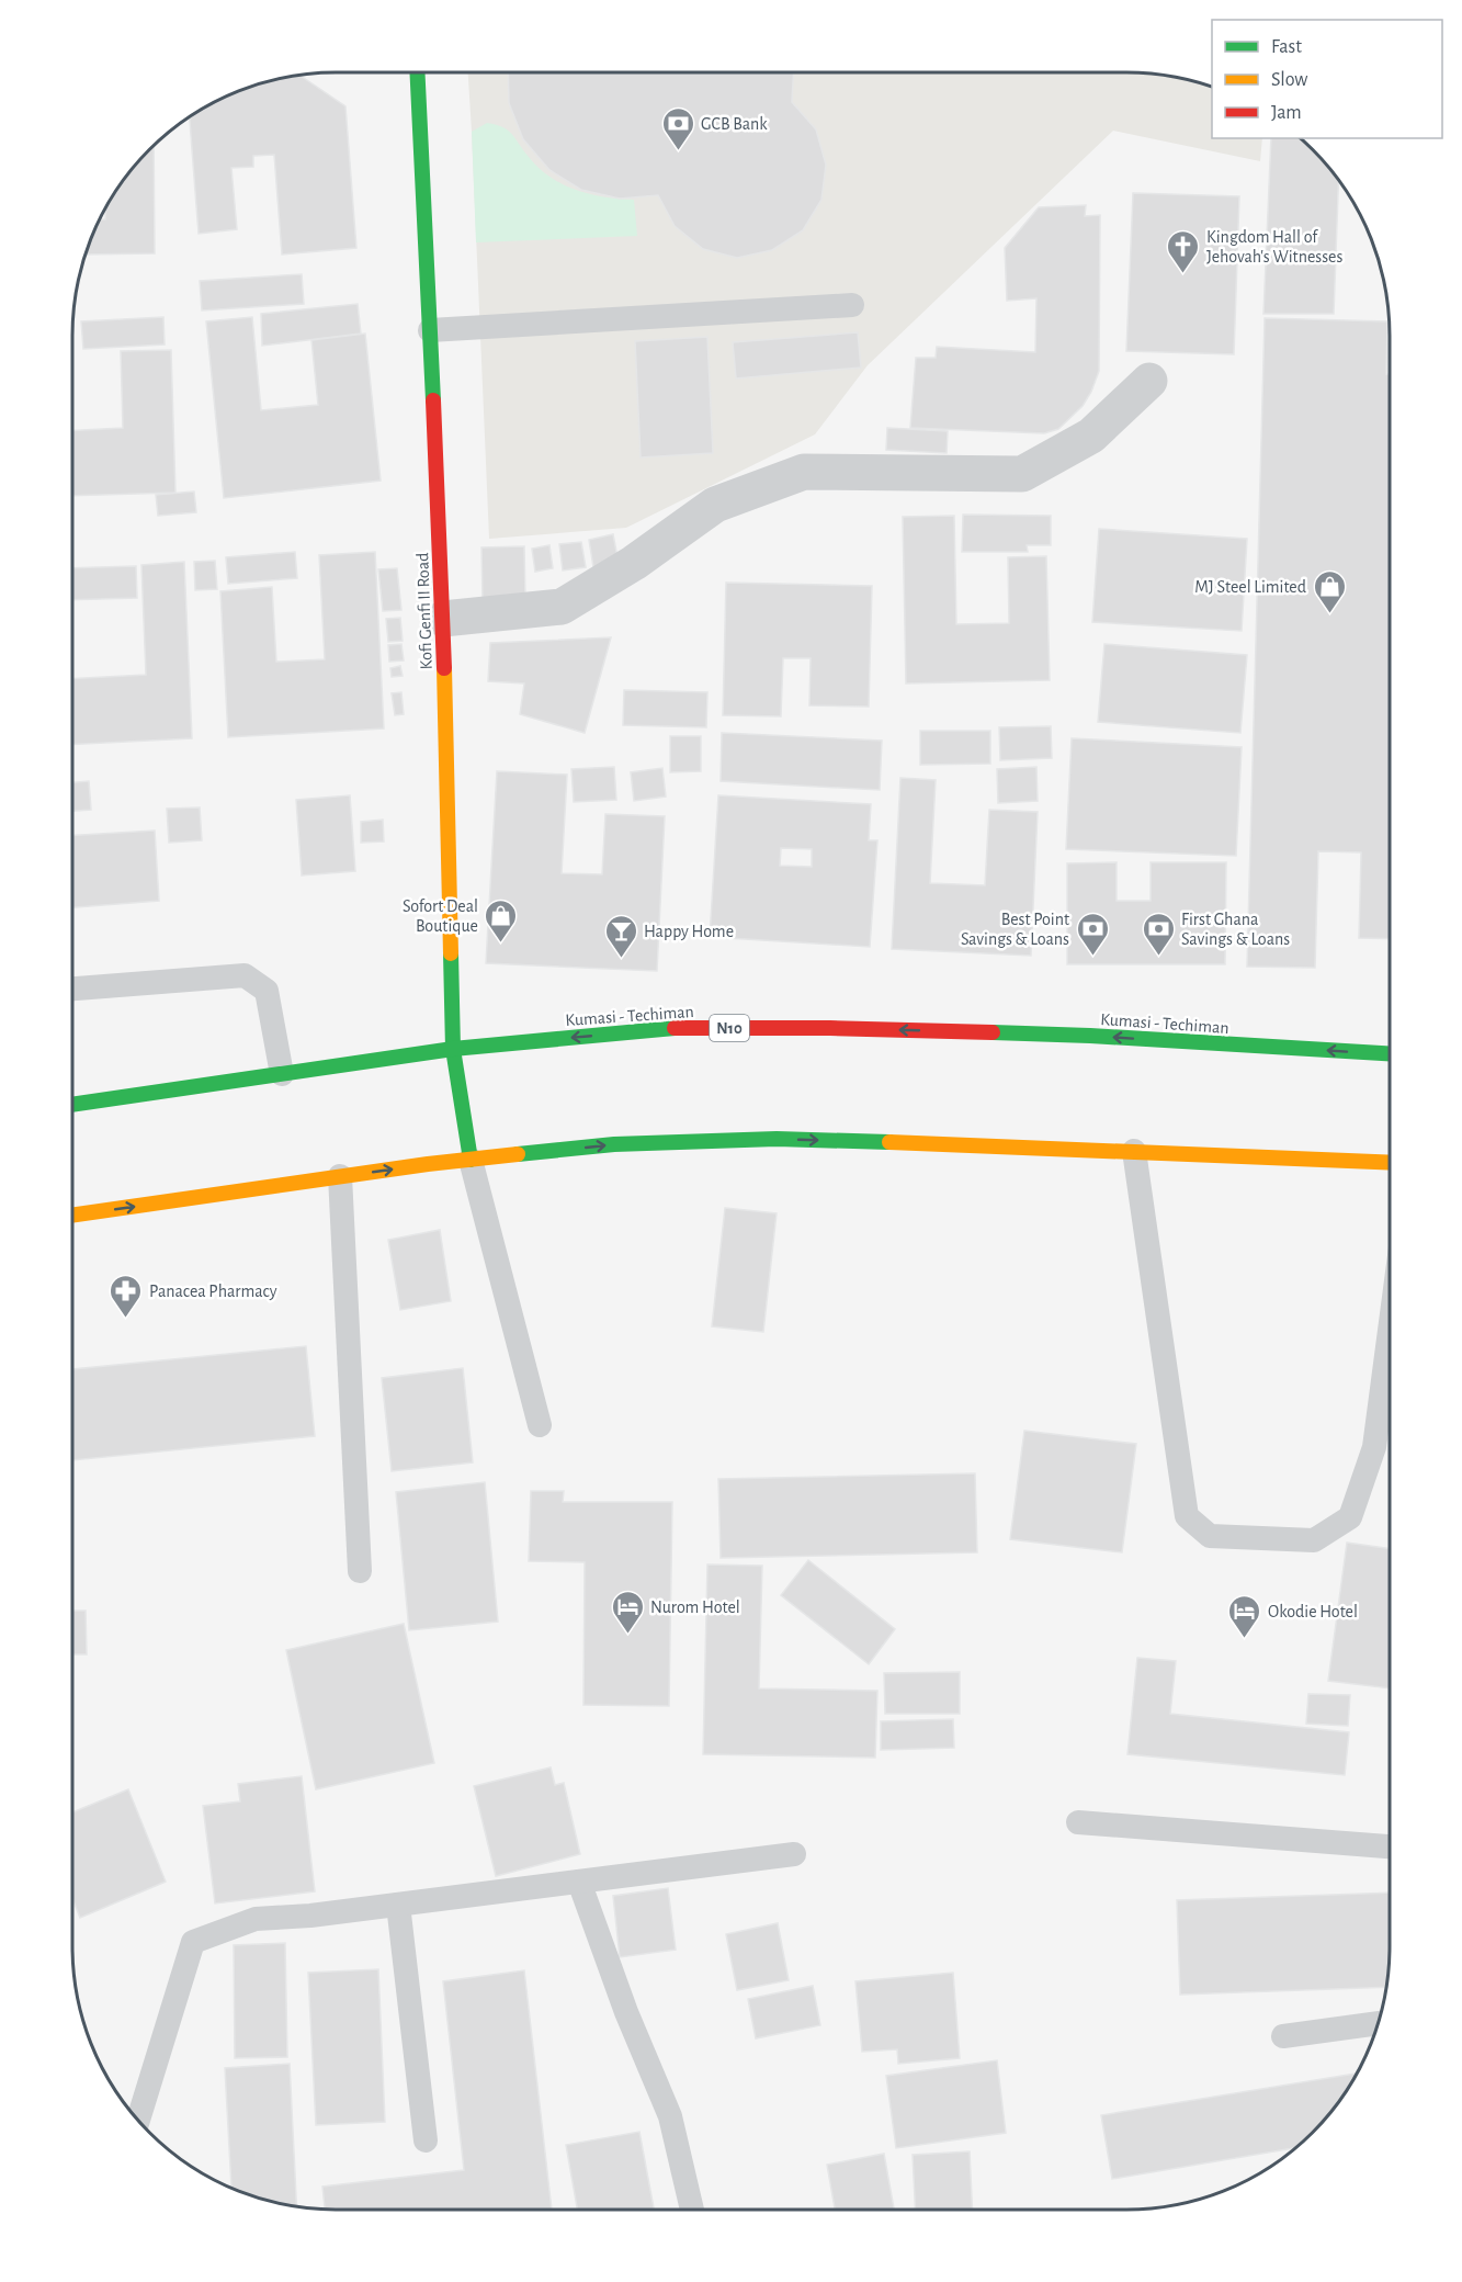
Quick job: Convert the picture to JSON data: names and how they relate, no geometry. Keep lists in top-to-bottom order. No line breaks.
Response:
{"streets":{"main road":["Kofi Genfi II Road","Kumasi - Techiman","N10"]},"crossings":[["Kofi Genfi II Road","Kumasi - Techiman"]],"places":{"bank":["GCB Bank","Best Point Savings & Loans","First Ghana Savings & Loans"],"church":["Kingdom Hall of Jehovah's Witnesses"],"shop":["MJ Steel Limited","Sofort Deal Boutique"],"bar":["Happy Home"],"pharmacy":["Panacea Pharmacy"],"hotel":["Nurom Hotel","Okodie Hotel"]},"legend":["Fast","Slow","Jam"]}
